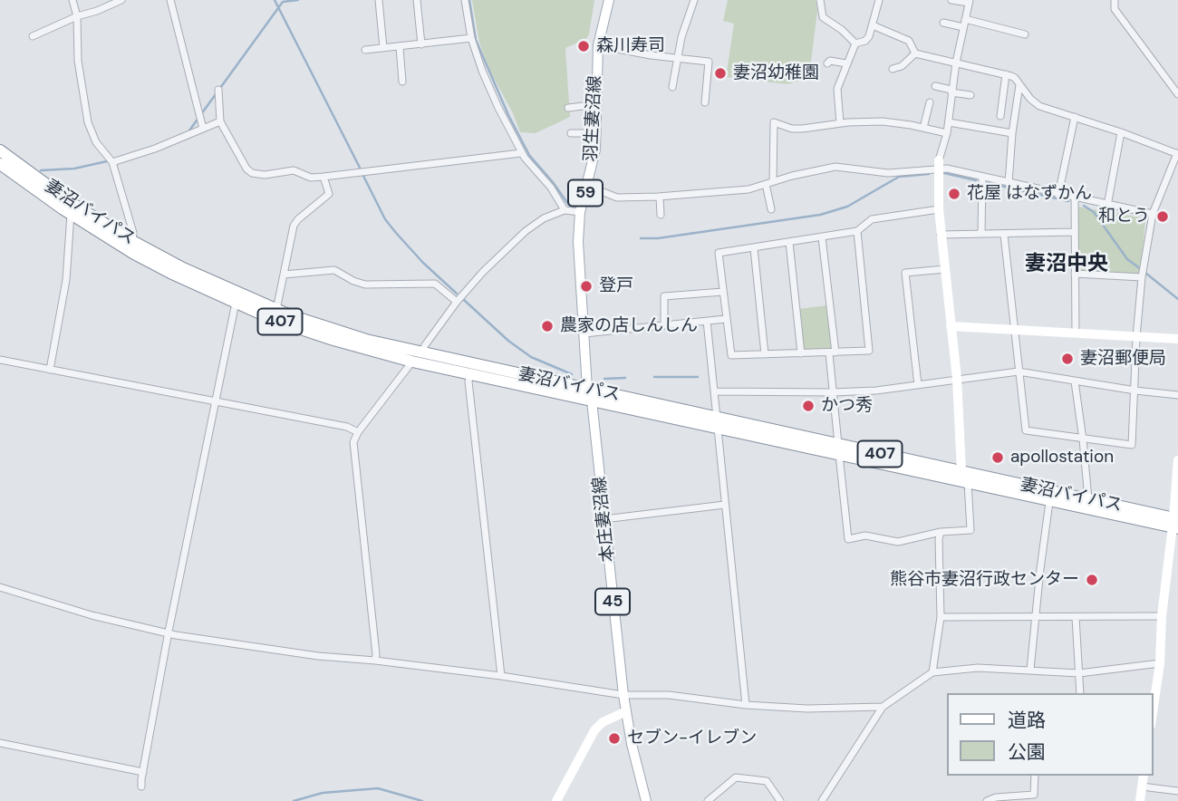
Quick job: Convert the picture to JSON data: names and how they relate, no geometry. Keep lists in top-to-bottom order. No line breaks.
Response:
{"streets":{"highway":["妻沼バイパス","407"],"main road":["羽生妻沼線","59","本庄妻沼線","45"]},"crossings":[["羽生妻沼線","妻沼バイパス"],["羽生妻沼線","本庄妻沼線"],["妻沼バイパス","本庄妻沼線"]],"districts":["妻沼中央"],"places":["森川寿司","妻沼幼稚園","花屋 はなずかん","和とう","登戸","農家の店しんしん","妻沼郵便局","かつ秀","apollostation","熊谷市妻沼行政センター","セブン-イレブン"],"legend":["道路","公園"]}
